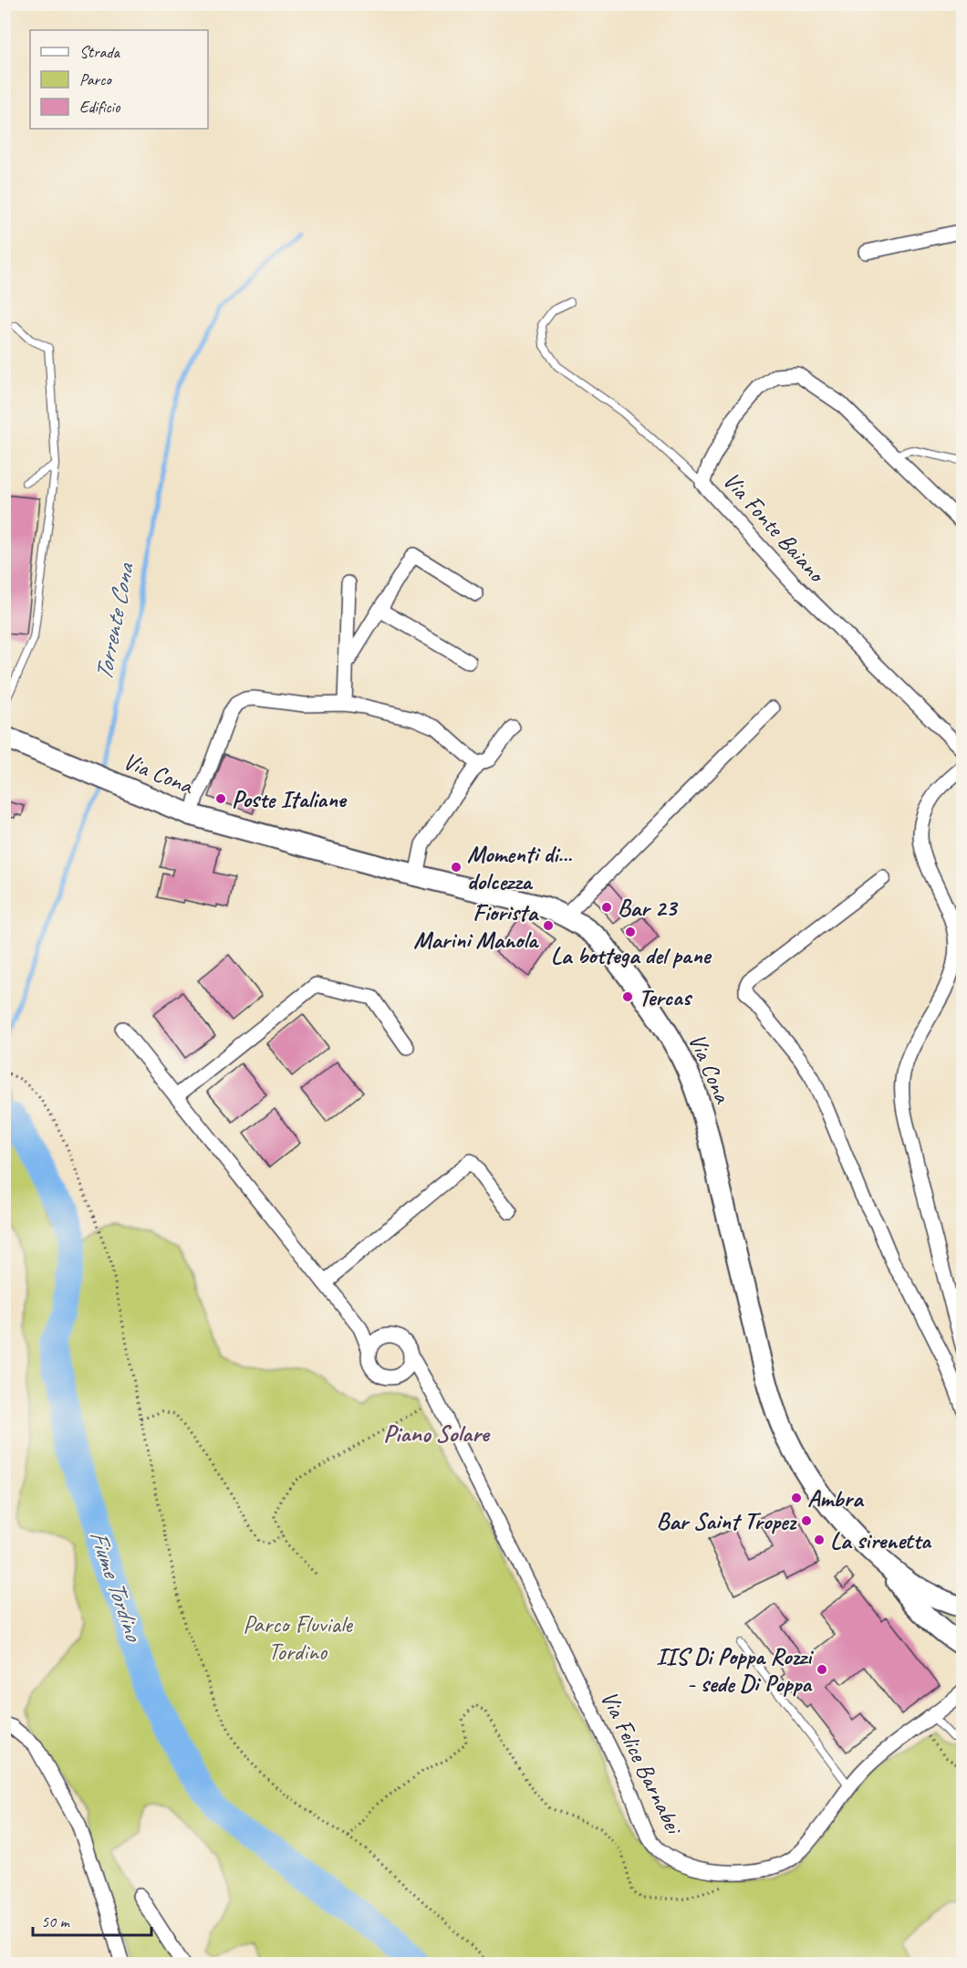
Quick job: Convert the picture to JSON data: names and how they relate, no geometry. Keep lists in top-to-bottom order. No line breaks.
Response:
{"streets":{"main road":["Via Cona"],"street":["Via Fonte Baiano","Via Felice Barnabei"]},"districts":["Piano Solare"],"water":["Torrente Cona","Fiume Tordino"],"parks":["Parco Fluviale Tordino"],"places":["Poste Italiane","Momenti di... dolcezza","Bar 23","Fiorista Marini Manola","La bottega del pane","Tercas","Ambra","Bar Saint Tropez","La sirenetta","IIS Di Poppa Rozzi - sede Di Poppa"],"legend":["Strada","Parco","Edificio"],"scale_bar":"50 m"}
